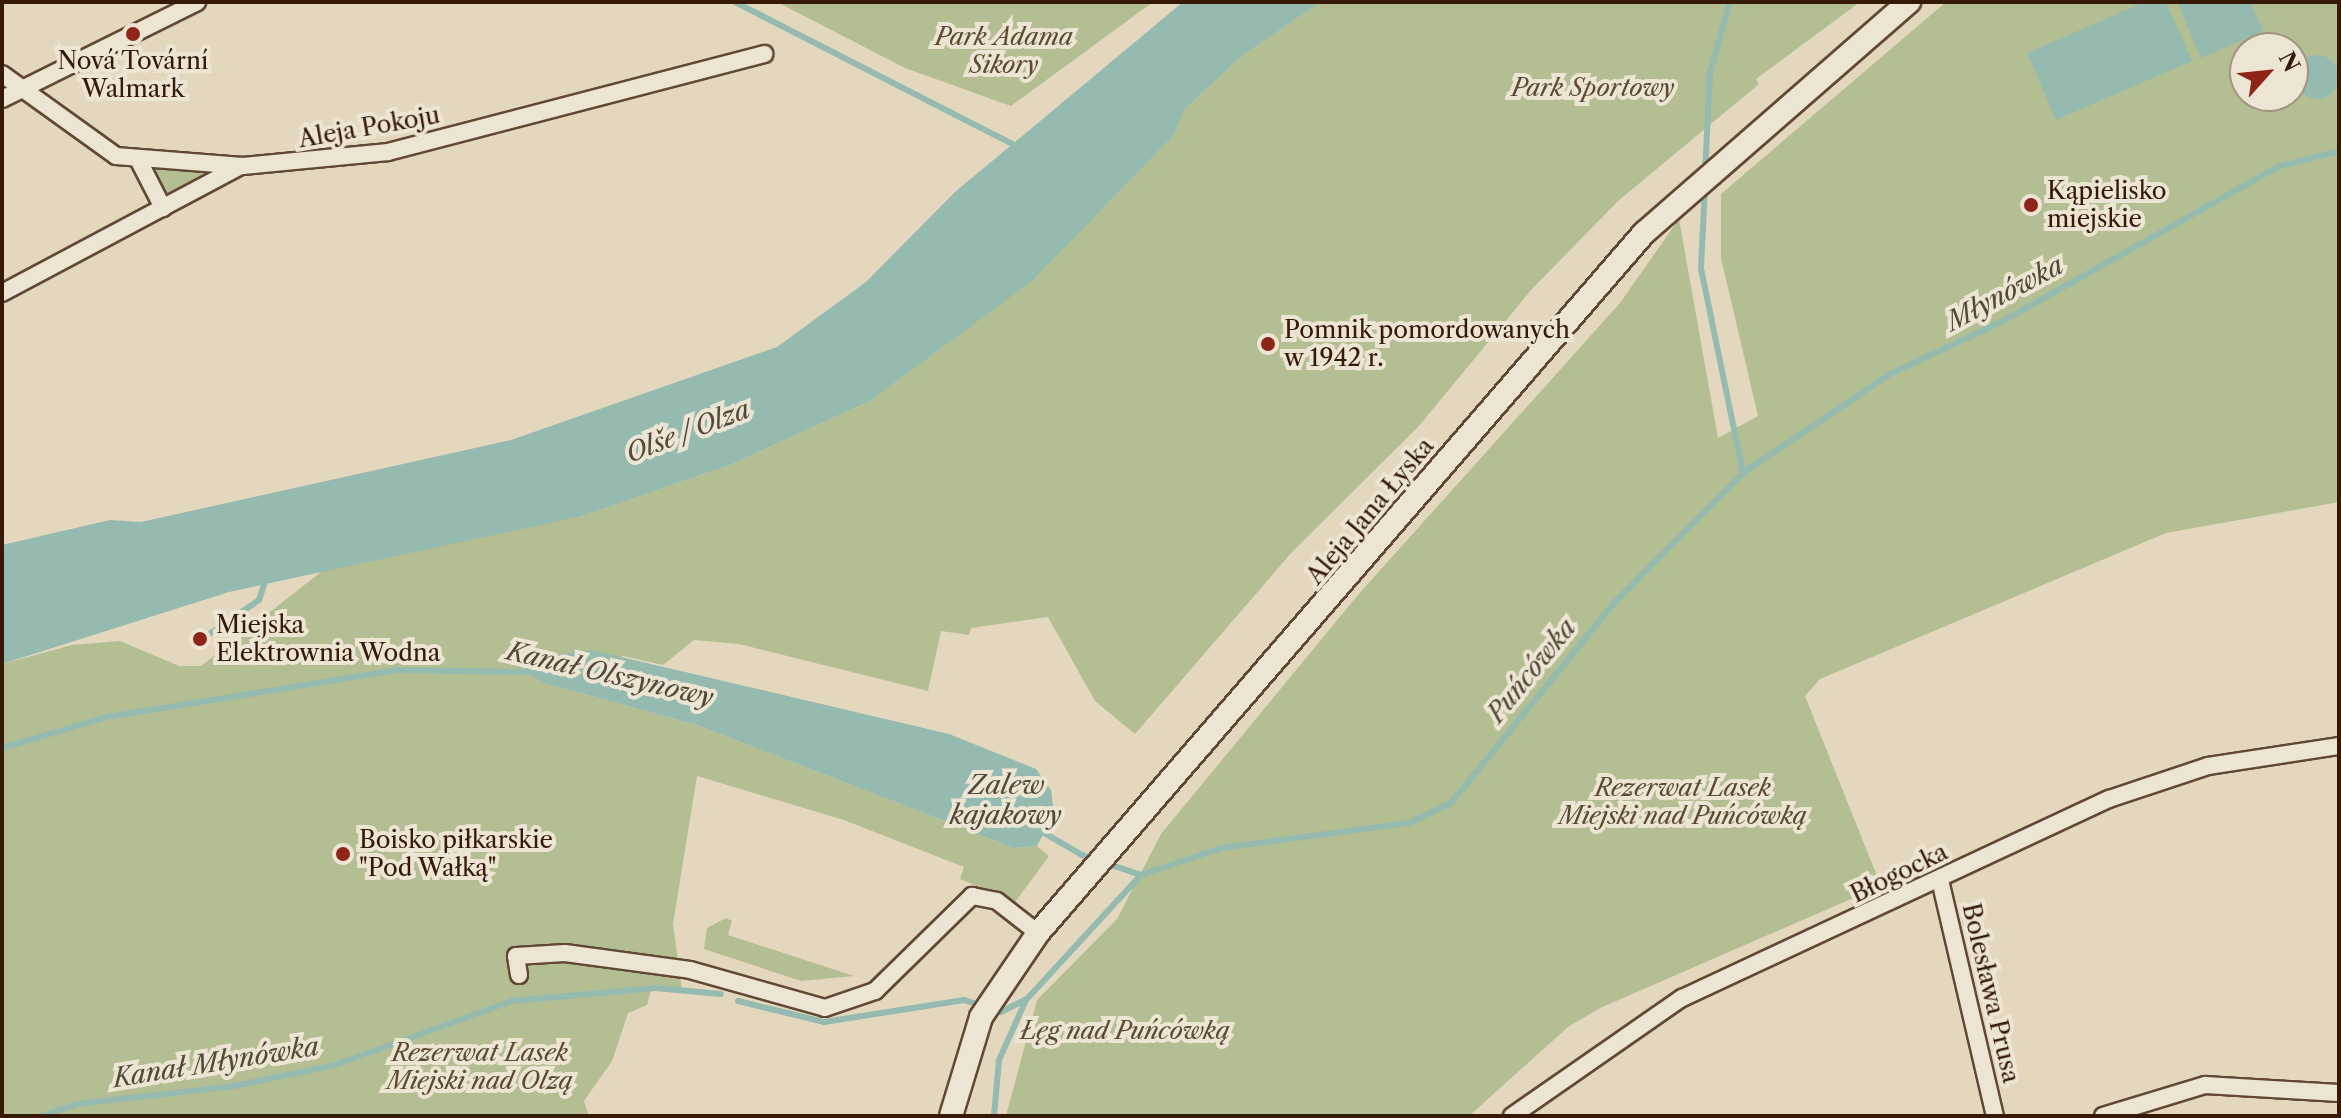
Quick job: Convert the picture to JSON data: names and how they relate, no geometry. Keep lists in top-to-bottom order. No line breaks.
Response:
{"streets":{"street":["Aleja Pokoju","Aleja Jana Łyska","Błogocka","Bolesława Prusa"]},"crossings":[["Błogocka","Bolesława Prusa"]],"water":["Młynówka","Olše / Olza","Puńcówka","Kanał Olszynowy","Zalew kajakowy","Kanał Młynówka"],"parks":["Park Adama Sikory","Park Sportowy","Rezerwat Lasek Miejski nad Puńcówką","Łęg nad Puńcówką","Rezerwat Lasek Miejski nad Olzą"],"places":["Nová Tovární Walmark","Kąpielisko miejskie","Pomnik pomordowanych w 1942 r.","Miejska Elektrownia Wodna","Boisko piłkarskie \"Pod Wałką\""],"north":"top right"}
